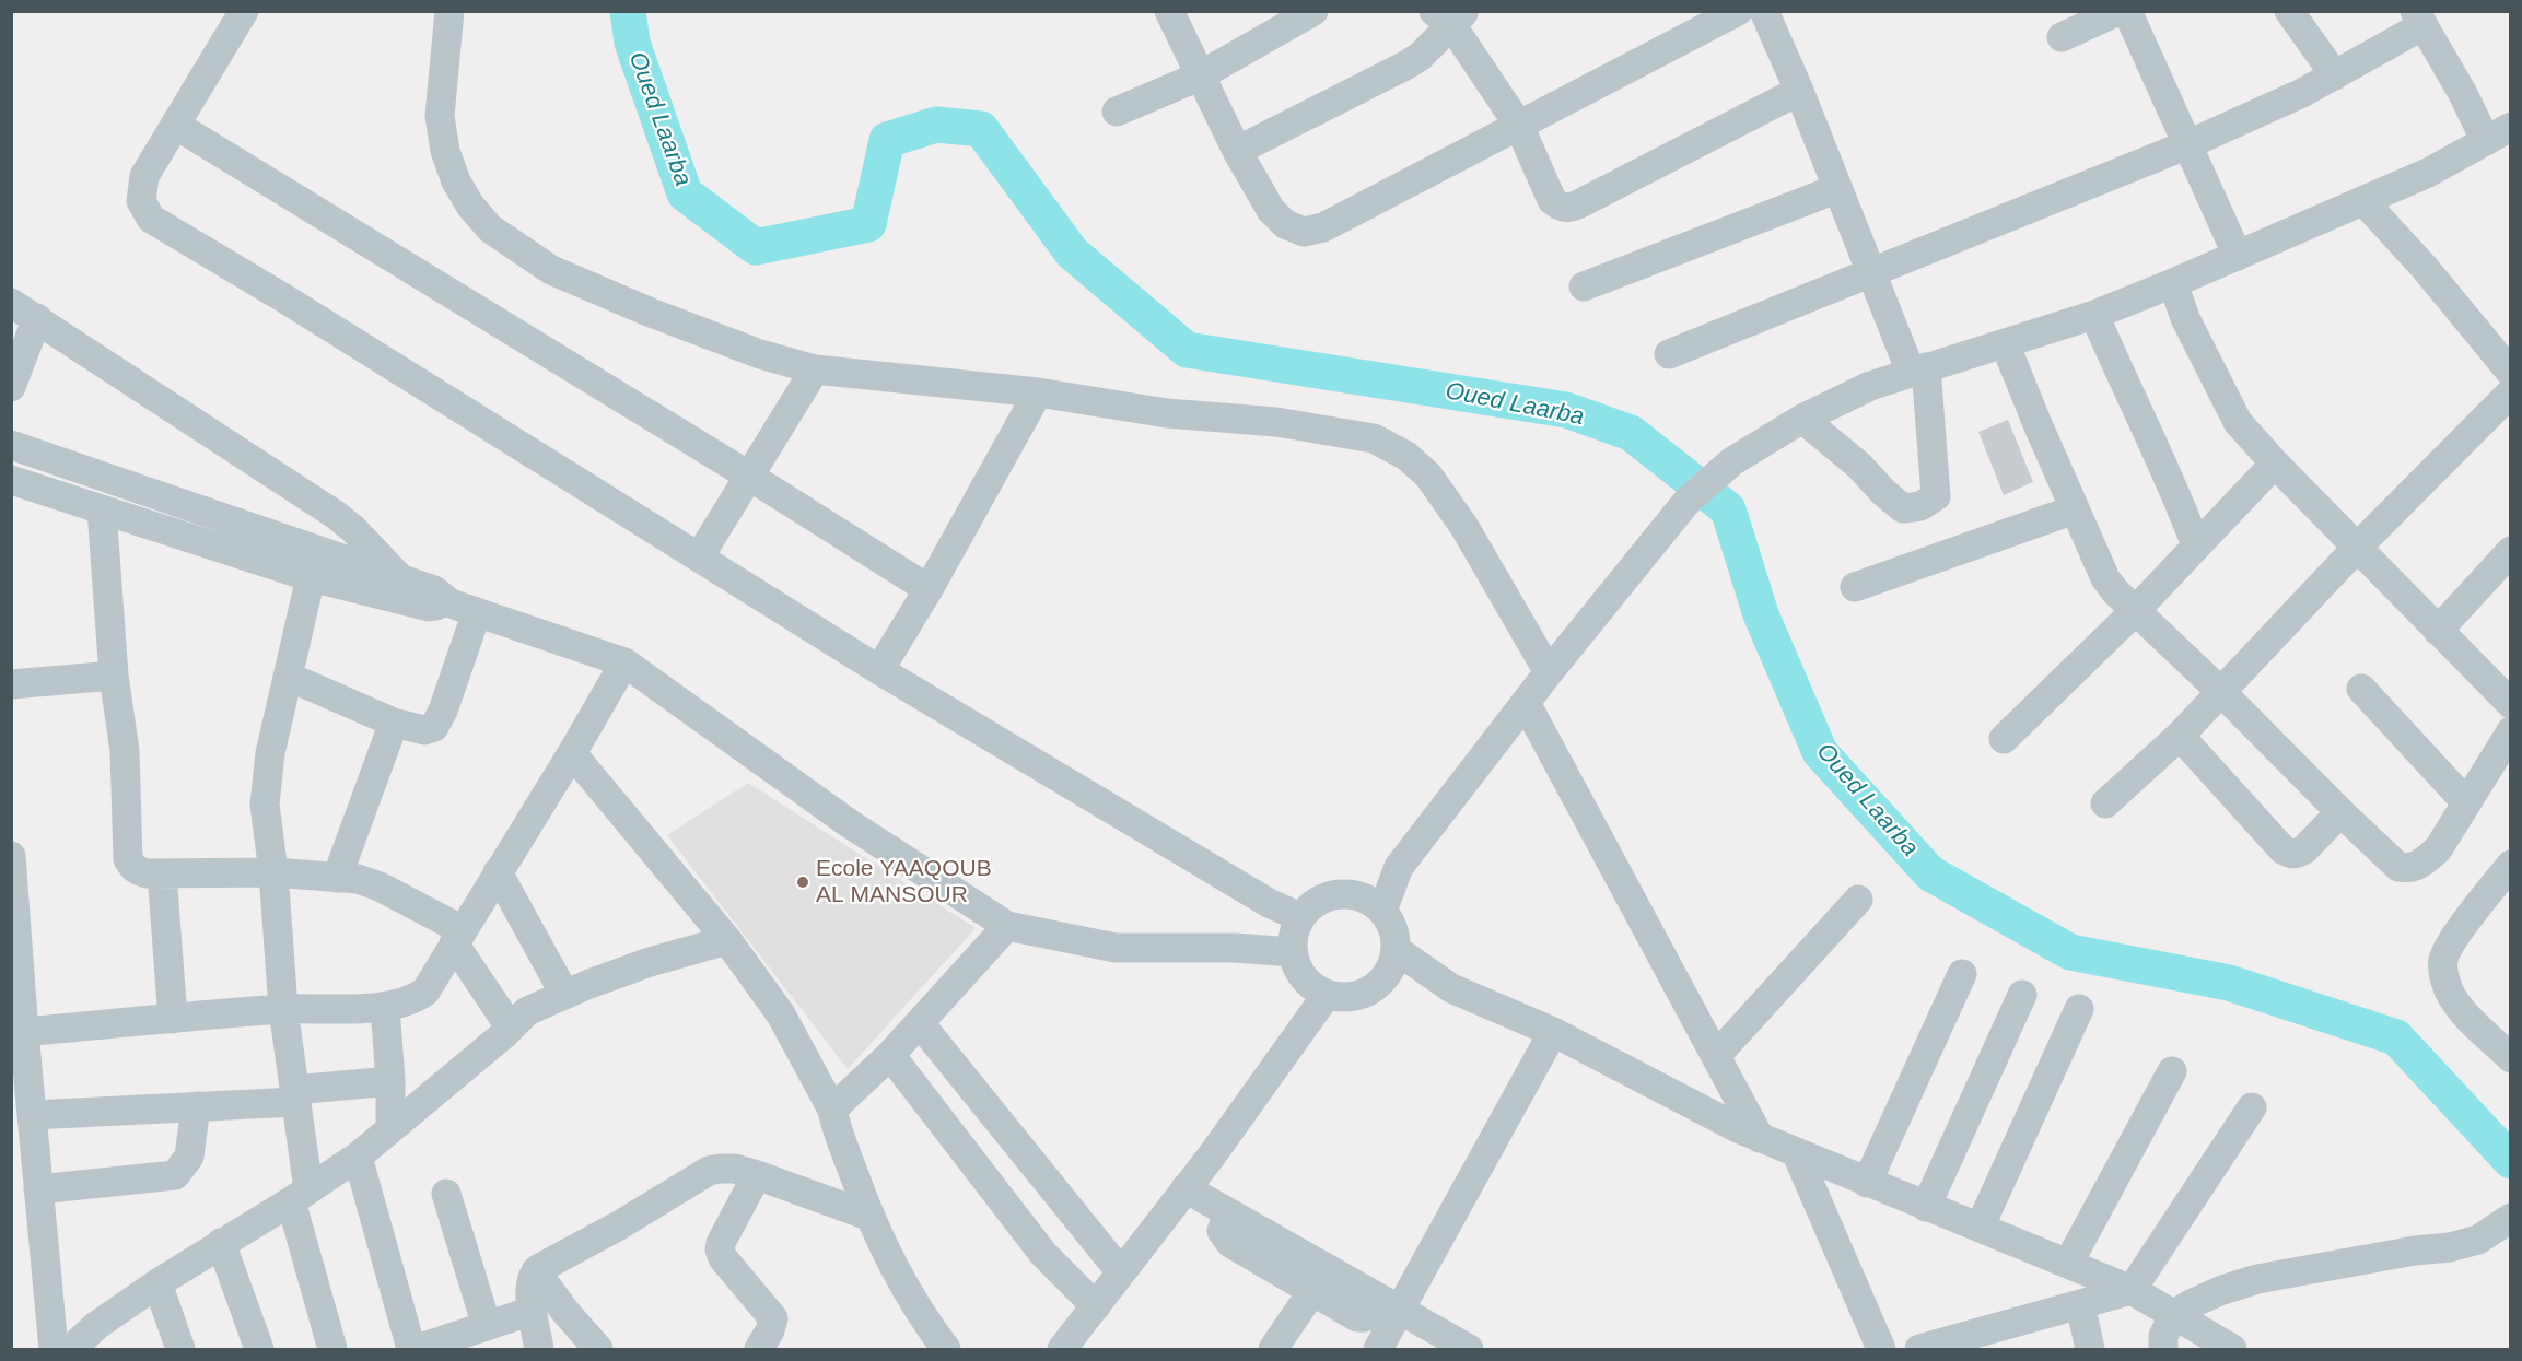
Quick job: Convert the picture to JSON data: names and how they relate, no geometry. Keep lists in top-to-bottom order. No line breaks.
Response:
{"water":["Oued Laarba"],"places":["Ecole YAAQOUB AL MANSOUR"]}
